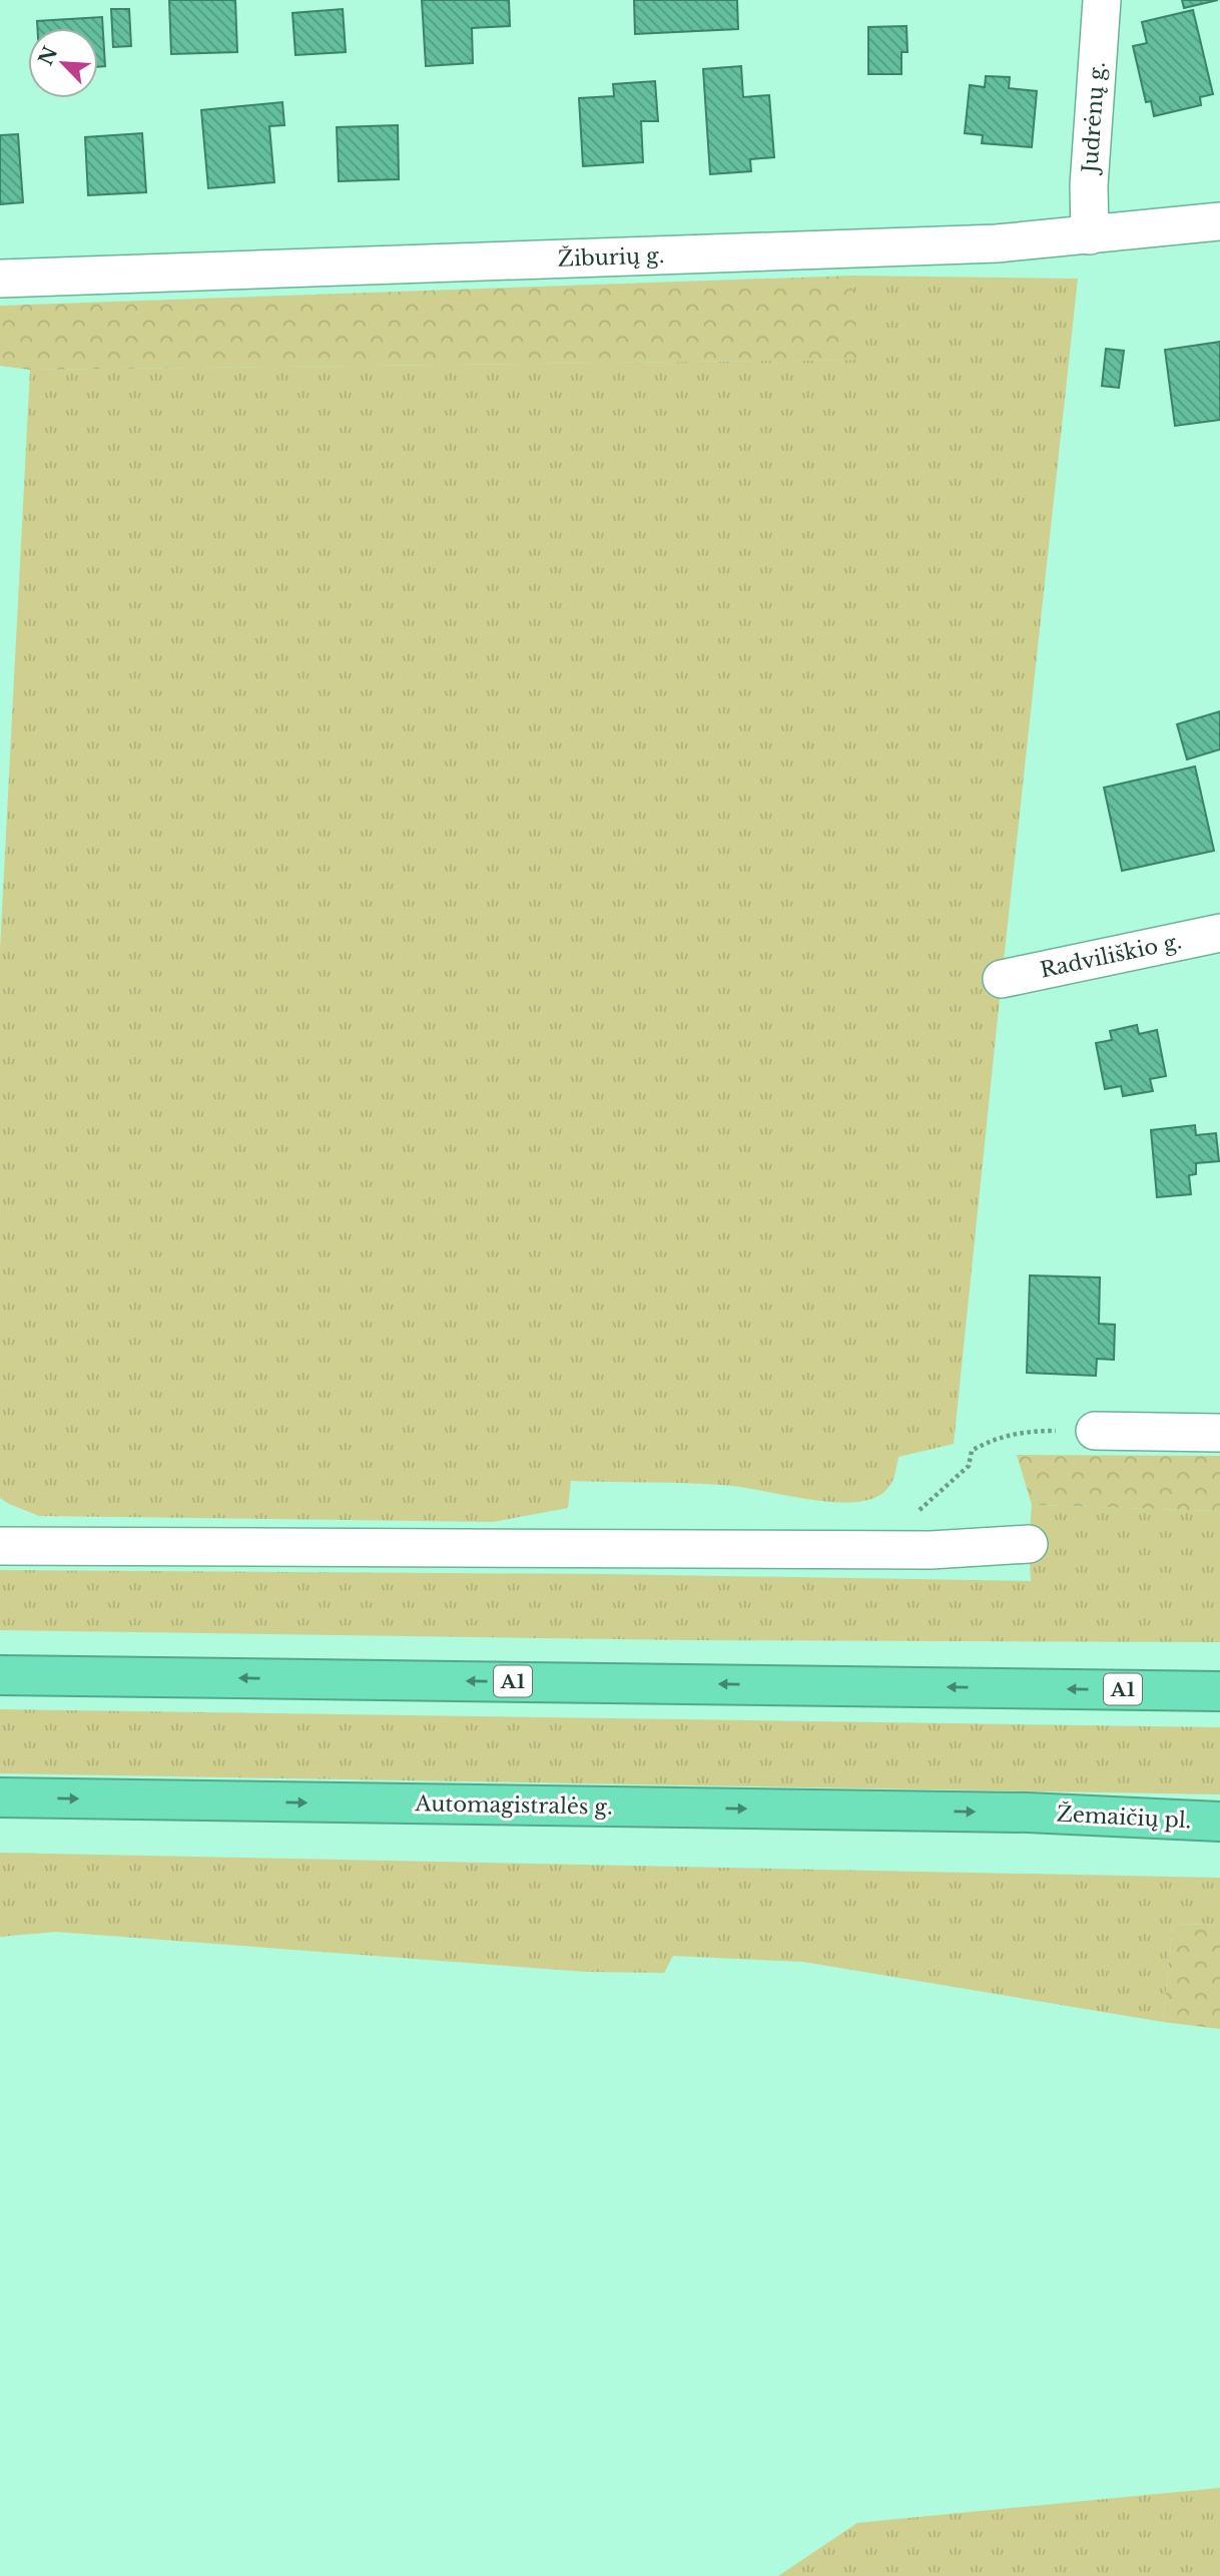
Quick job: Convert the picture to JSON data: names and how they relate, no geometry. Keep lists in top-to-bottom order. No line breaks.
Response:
{"streets":{"highway":["A1","Automagistralės g.","Žemaičių pl."],"street":["Judrėnų g.","Žiburių g.","Radviliškio g."]},"crossings":[["Judrėnų g.","Žiburių g."],["Automagistralės g.","Žemaičių pl."]],"north":"top left"}
